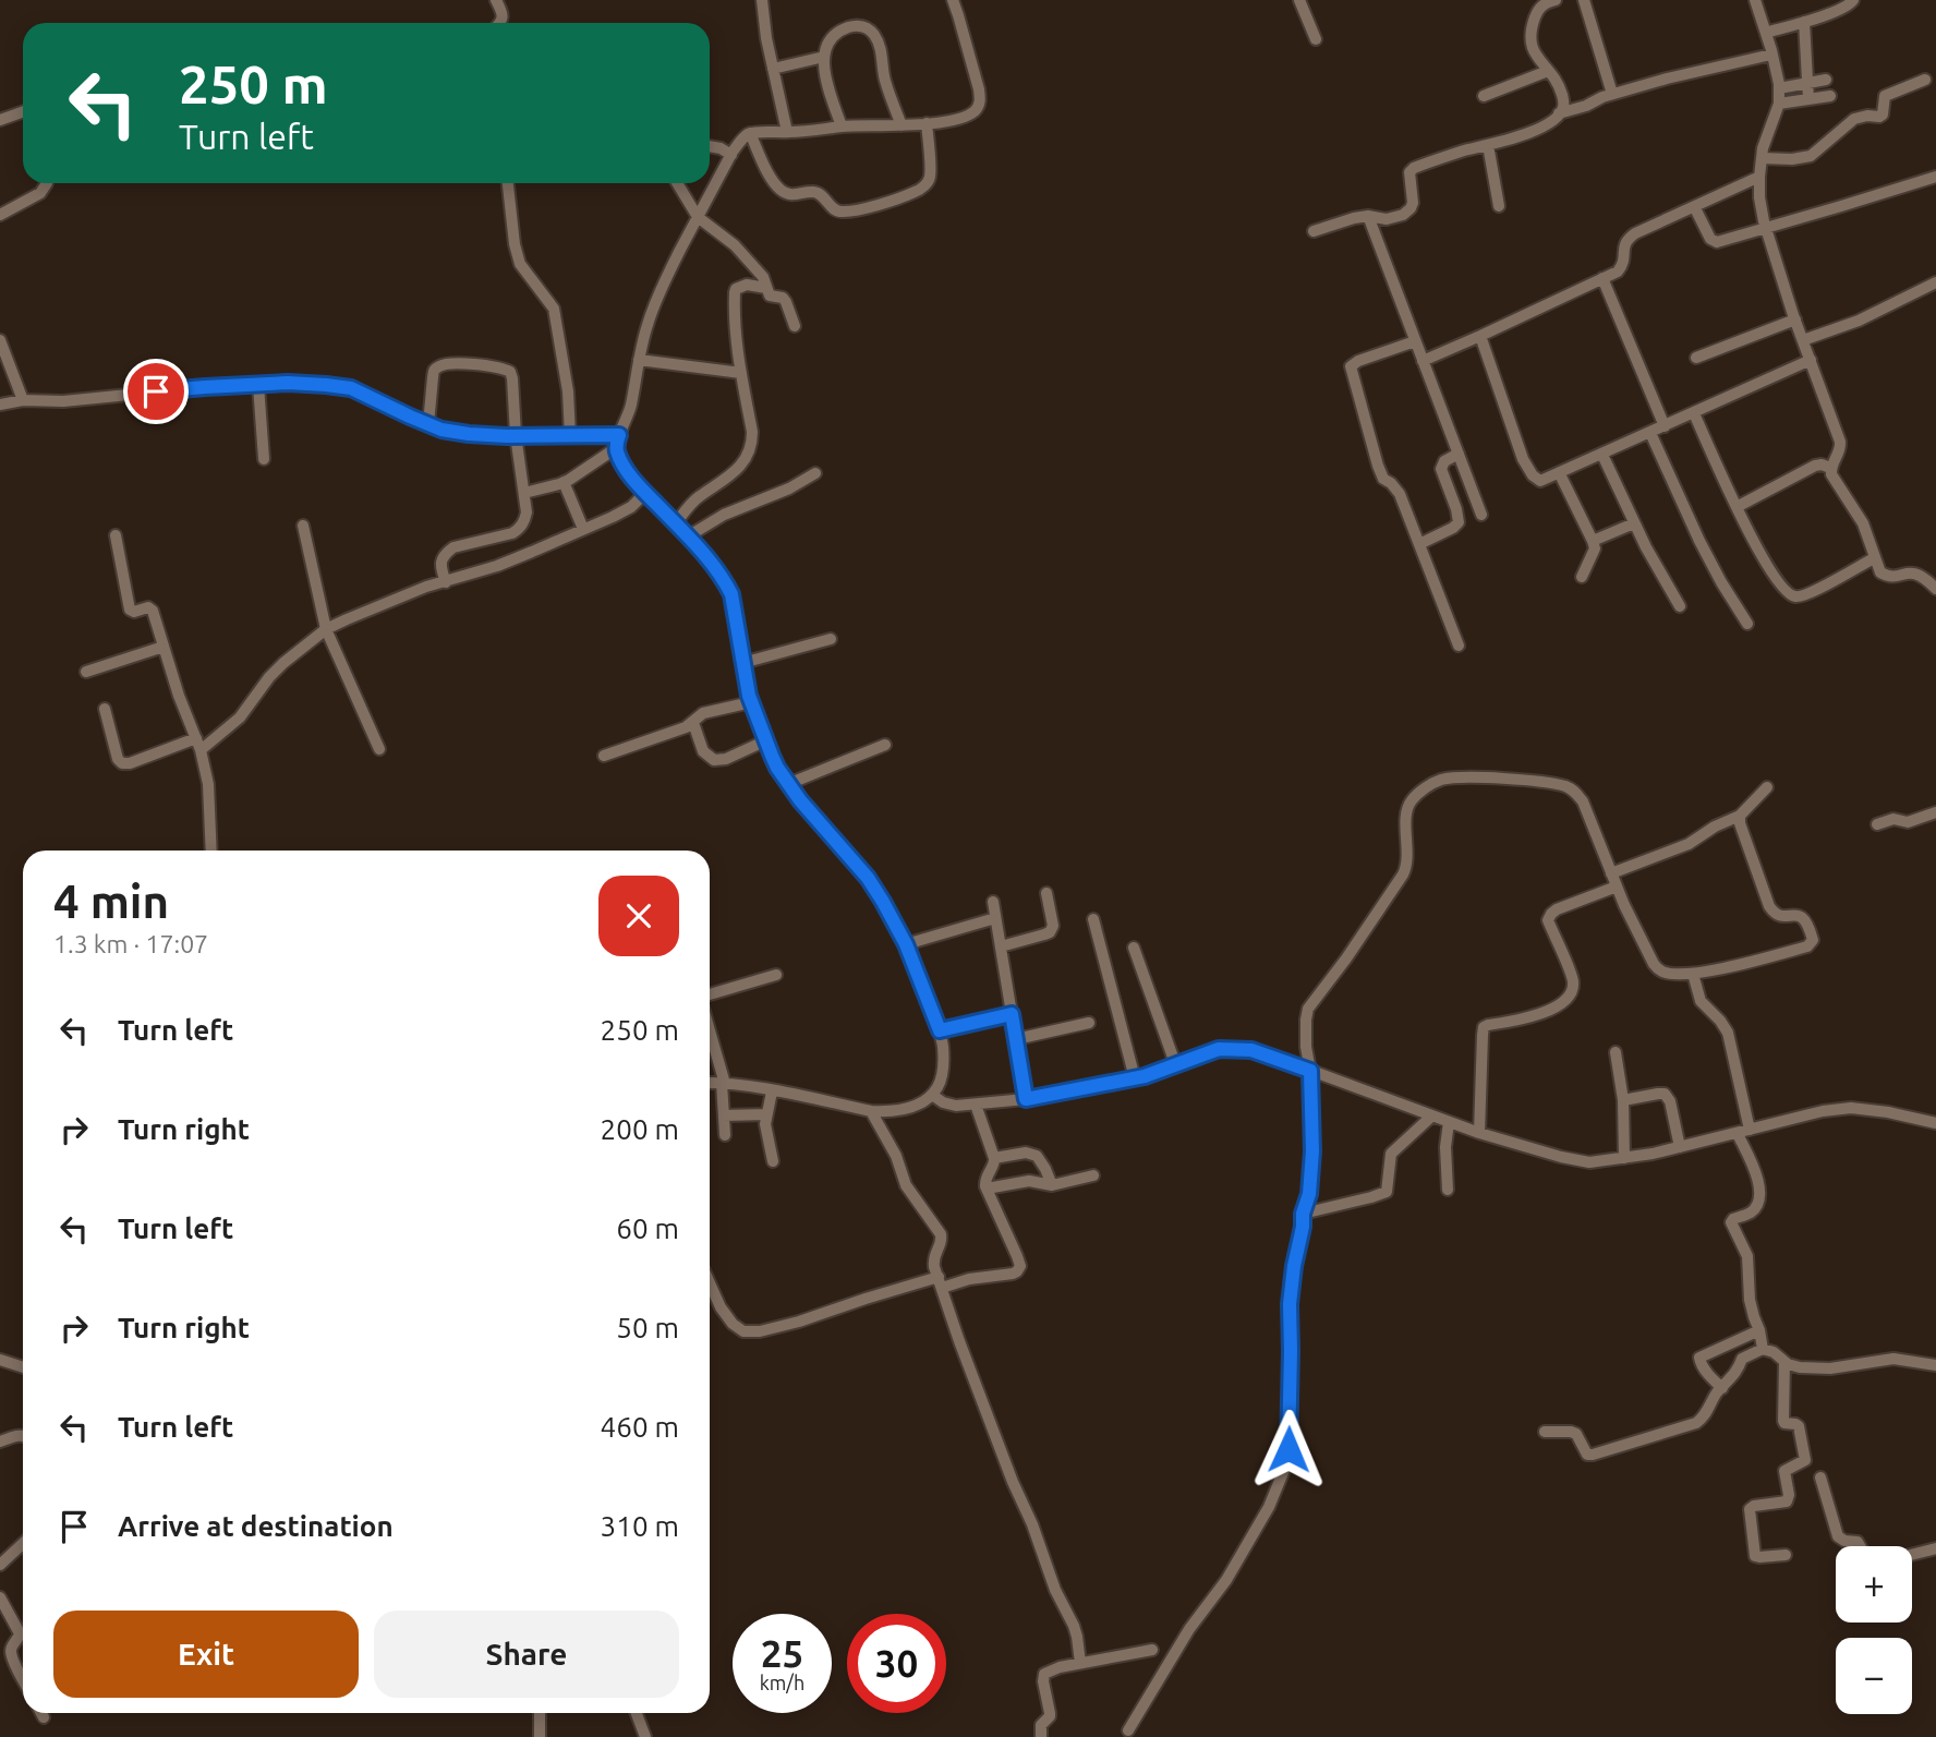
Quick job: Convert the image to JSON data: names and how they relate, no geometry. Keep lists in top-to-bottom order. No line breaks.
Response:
{"page":{"turn":["250 m","Turn left"],"heading":["4 min","1.3 km · 17:07"],"list":[{"name":"Turn left","value":"250 m"},{"name":"Turn right","value":"200 m"},{"name":"Turn left","value":"60 m"},{"name":"Turn right","value":"50 m"},{"name":"Turn left","value":"460 m"},{"name":"Arrive at destination","value":"310 m"}],"map_buttons":["+","−"],"buttons":["Exit","Share"],"speed":"25 km/h","limit":"30"}}
